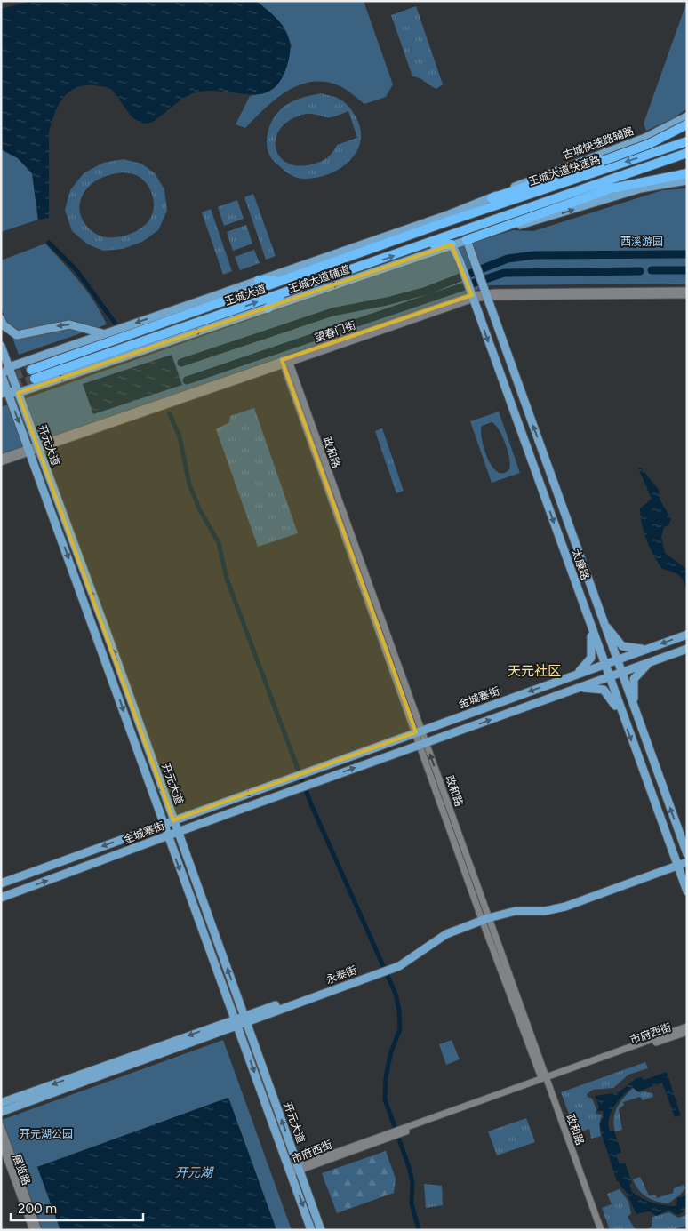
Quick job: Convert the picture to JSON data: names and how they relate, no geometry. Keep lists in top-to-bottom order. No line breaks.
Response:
{"streets":{"highway":["王城大道快速路","王城大道"],"main road":["古城快速路辅路","王城大道辅道","开元大道","太康路","金城寨街","永泰街"],"street":["望春门街","政和路","市府西街","展览路"]},"crossings":[["古城快速路辅路","王城大道快速路"],["古城快速路辅路","王城大道辅道"],["古城快速路辅路","王城大道"],["王城大道快速路","王城大道辅道"],["王城大道快速路","王城大道"],["王城大道快速路","太康路"],["王城大道辅道","王城大道"],["王城大道辅道","开元大道"],["王城大道辅道","太康路"],["王城大道","太康路"],["望春门街","开元大道"],["望春门街","政和路"],["望春门街","太康路"],["开元大道","金城寨街"],["开元大道","永泰街"],["开元大道","市府西街"],["政和路","金城寨街"],["政和路","永泰街"],["政和路","市府西街"],["太康路","金城寨街"],["太康路","永泰街"]],"districts":["天元社区"],"water":["开元湖"],"parks":["西溪游园","开元湖公园"],"scale_bar":"200 m"}
